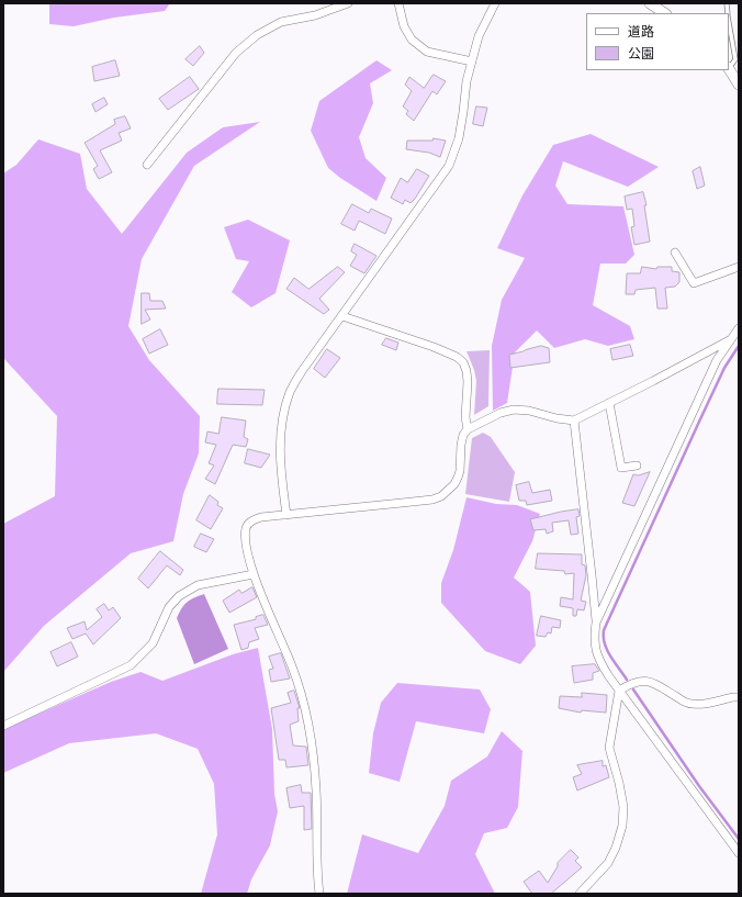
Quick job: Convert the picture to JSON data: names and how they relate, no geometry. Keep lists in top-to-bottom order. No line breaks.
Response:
{"legend":["道路","公園"]}
